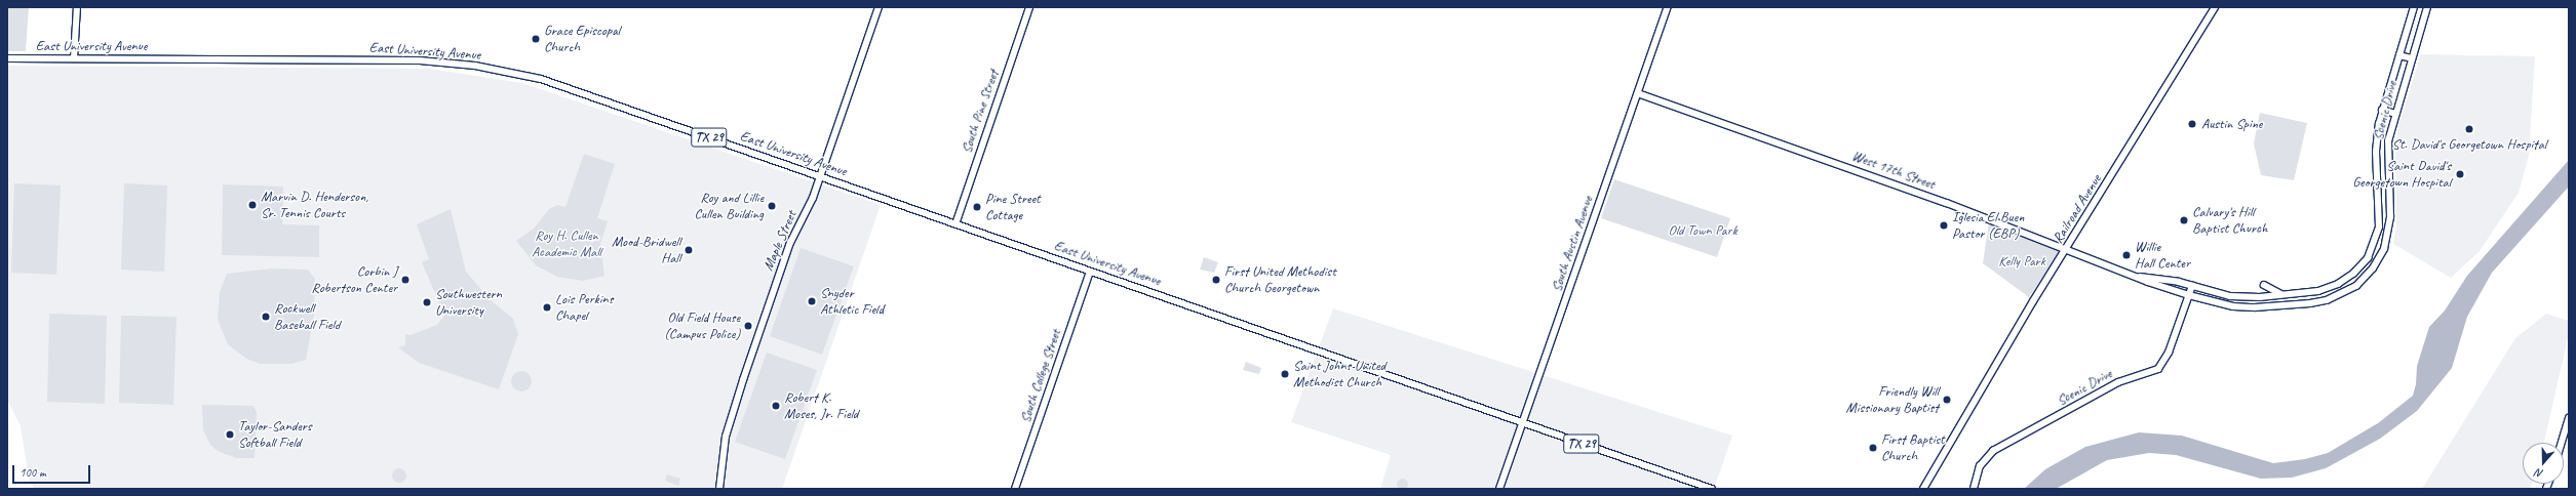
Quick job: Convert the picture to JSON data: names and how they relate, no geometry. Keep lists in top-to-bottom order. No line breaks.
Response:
{"streets":{"main road":["East University Avenue","TX 29"],"street":["Scenic Drive","South Pine Street","West 17th Street","Railroad Avenue","Maple Street","South Austin Avenue","South College Street"]},"crossings":[["East University Avenue","South Pine Street"],["East University Avenue","TX 29"],["East University Avenue","Maple Street"],["East University Avenue","South Austin Avenue"],["East University Avenue","South College Street"],["Scenic Drive","West 17th Street"],["TX 29","South Austin Avenue"],["West 17th Street","Railroad Avenue"],["West 17th Street","South Austin Avenue"]],"parks":["Old Town Park","Roy H. Cullen Academic Mall","Kelly Park"],"places":["Grace Episcopal Church","Austin Spine","St. David's Georgetown Hospital","Saint David's Georgetown Hospital","Marvin D. Henderson, Sr. Tennis Courts","Roy and Lillie Cullen Building","Pine Street Cottage","Calvary's Hill Baptist Church","Iglesia El Buen Pastor (EBP)","Mood-Bridwell Hall","Willie Hall Center","Corbin J Robertson Center","First United Methodist Church Georgetown","Snyder Athletic Field","Southwestern University","Lois Perkins Chapel","Rockwell Baseball Field","Old Field House (Campus Police)","Saint Johns United Methodist Church","Friendly Will Missionary Baptist","Robert K. Moses, Jr. Field","Taylor-Sanders Softball Field","First Baptist Church"],"scale_bar":"100 m","north":"bottom"}
